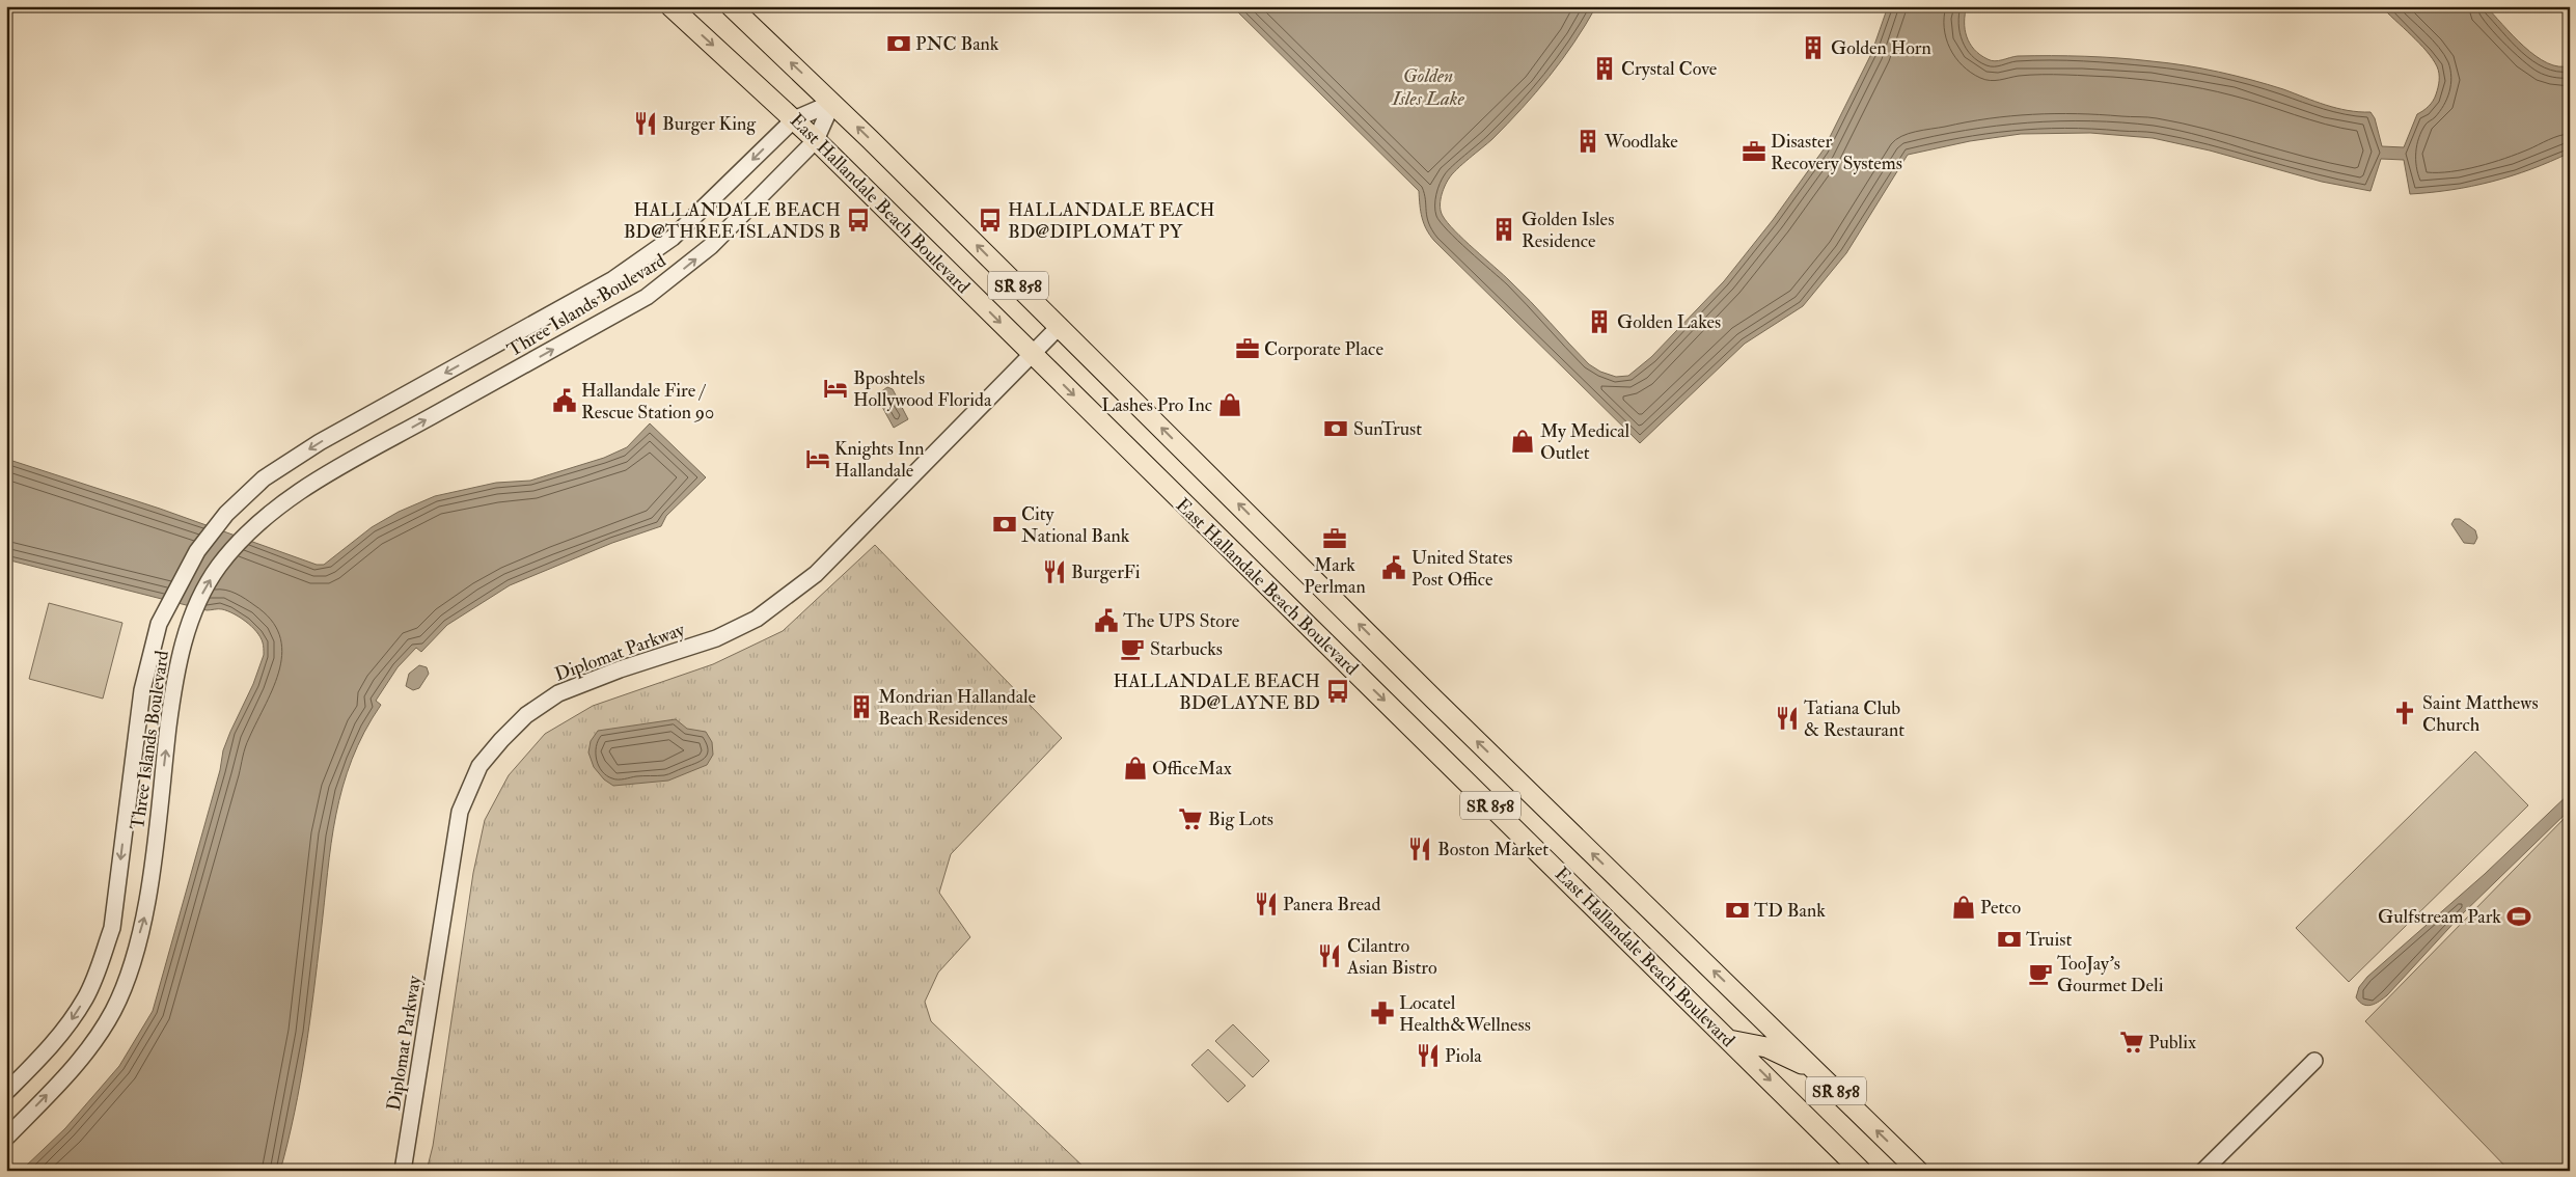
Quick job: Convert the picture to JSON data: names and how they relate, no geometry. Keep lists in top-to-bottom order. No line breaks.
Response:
{"streets":{"main road":["East Hallandale Beach Boulevard","SR 858"],"street":["Three Islands Boulevard","Diplomat Parkway"]},"crossings":[["East Hallandale Beach Boulevard","Three Islands Boulevard"],["East Hallandale Beach Boulevard","Diplomat Parkway"]],"water":["Golden Isles Lake"],"places":{"bank":["PNC Bank","SunTrust","City National Bank","TD Bank","Truist"],"building":["Golden Horn","Crystal Cove","Woodlake","Golden Isles Residence","Golden Lakes","Mondrian Hallandale Beach Residences"],"restaurant":["Burger King","BurgerFi","Tatiana Club & Restaurant","Boston Market","Panera Bread","Cilantro Asian Bistro","Piola"],"office":["Disaster Recovery Systems","Corporate Place","Mark Perlman"],"bus stop":["HALLANDALE BEACH BD@THREE ISLANDS B","HALLANDALE BEACH BD@DIPLOMAT PY","HALLANDALE BEACH BD@LAYNE BD"],"hotel":["Bposhtels Hollywood Florida","Knights Inn Hallandale"],"public building":["Hallandale Fire / Rescue Station 90","United States Post Office","The UPS Store"],"shop":["Lashes Pro Inc","My Medical Outlet","OfficeMax","Petco"],"cafe":["Starbucks","TooJay's Gourmet Deli"],"church":["Saint Matthews Church"],"supermarket":["Big Lots","Publix"],"sports":["Gulfstream Park"],"pharmacy":["Locatel Health&Wellness"]}}
